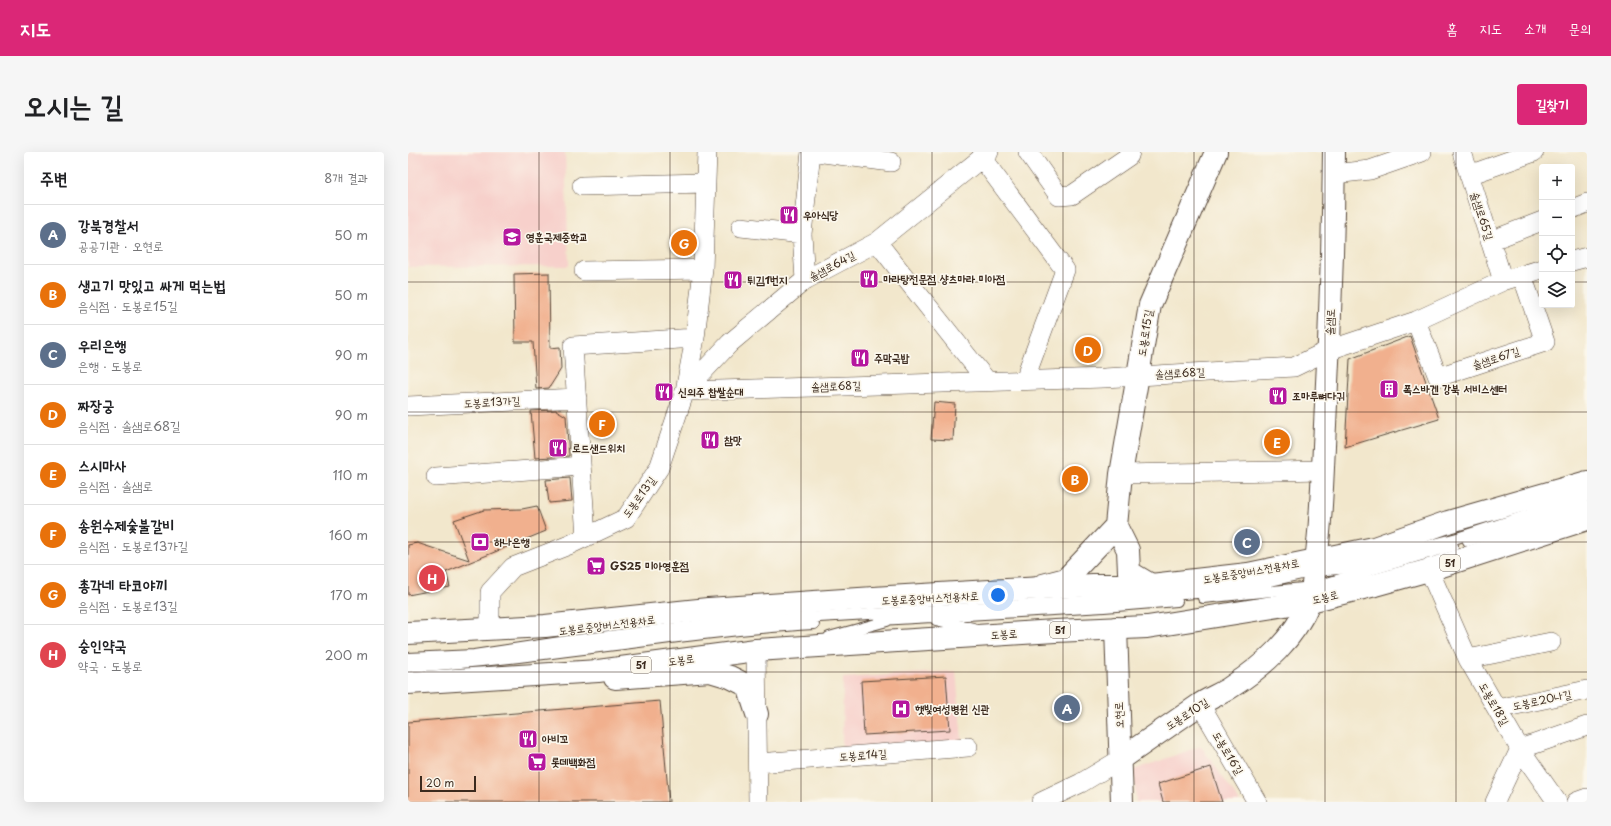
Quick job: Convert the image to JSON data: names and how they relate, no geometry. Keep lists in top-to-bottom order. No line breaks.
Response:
{"streets":{"main road":["솔샘로","도봉로15길","51","도봉로","도봉로10길","오현로"],"street":["솔샘로65길","솔샘로64길","솔샘로67길","솔샘로68길","도봉로13가길","도봉로13길","도봉로20나길","도봉로18길","도봉로16길","도봉로14길"],"lane":["도봉로중앙버스전용차로"]},"crossings":[["솔샘로64길","솔샘로68길"],["솔샘로64길","도봉로13길"],["솔샘로","솔샘로68길"],["솔샘로","도봉로중앙버스전용차로"],["솔샘로","도봉로"],["솔샘로","도봉로10길"],["도봉로15길","솔샘로68길"],["솔샘로68길","도봉로13길"],["도봉로13길","도봉로"],["도봉로중앙버스전용차로","도봉로"],["도봉로중앙버스전용차로","도봉로10길"],["도봉로","도봉로18길"],["도봉로","도봉로10길"],["도봉로","오현로"],["도봉로20나길","도봉로18길"],["도봉로10길","오현로"],["도봉로10길","도봉로16길"]],"places":{"restaurant":["우아식당","마라탕전문점 샹츠마라 미아점","튀김1번지","주막국밥","신의주 찹쌀순대","조마루뼈다귀","참맛","로드샌드위치","아비꼬"],"school or university":["영훈국제중학교"],"building":["폭스바겐 강북 서비스센터"],"bank":["하나은행"],"supermarket":["GS25 미아영훈점","롯데백화점"],"hospital":["햇빛여성병원 신관"]},"scale_bar":"20 m","page":{"header":"지도","nav":["홈","지도","소개","문의"],"title":"오시는 길","buttons":"길찾기","heading":["주변","8개 결과"],"map_buttons":["+","−"],"list":[{"mark":"A","name":"강북경찰서","note":"공공기관 · 오현로","value":"50 m"},{"mark":"B","name":"생고기 맛있고 싸게 먹는법","note":"음식점 · 도봉로15길","value":"50 m"},{"mark":"C","name":"우리은행","note":"은행 · 도봉로","value":"90 m"},{"mark":"D","name":"짜장궁","note":"음식점 · 솔샘로68길","value":"90 m"},{"mark":"E","name":"스시마사","note":"음식점 · 솔샘로","value":"110 m"},{"mark":"F","name":"송원수제숯불갈비","note":"음식점 · 도봉로13가길","value":"160 m"},{"mark":"G","name":"총각네 타코야끼","note":"음식점 · 도봉로13길","value":"170 m"},{"mark":"H","name":"숭인약국","note":"약국 · 도봉로","value":"200 m"}],"pins":["G","D","F","E","B","C","H","A"],"scale":"20 m"}}
